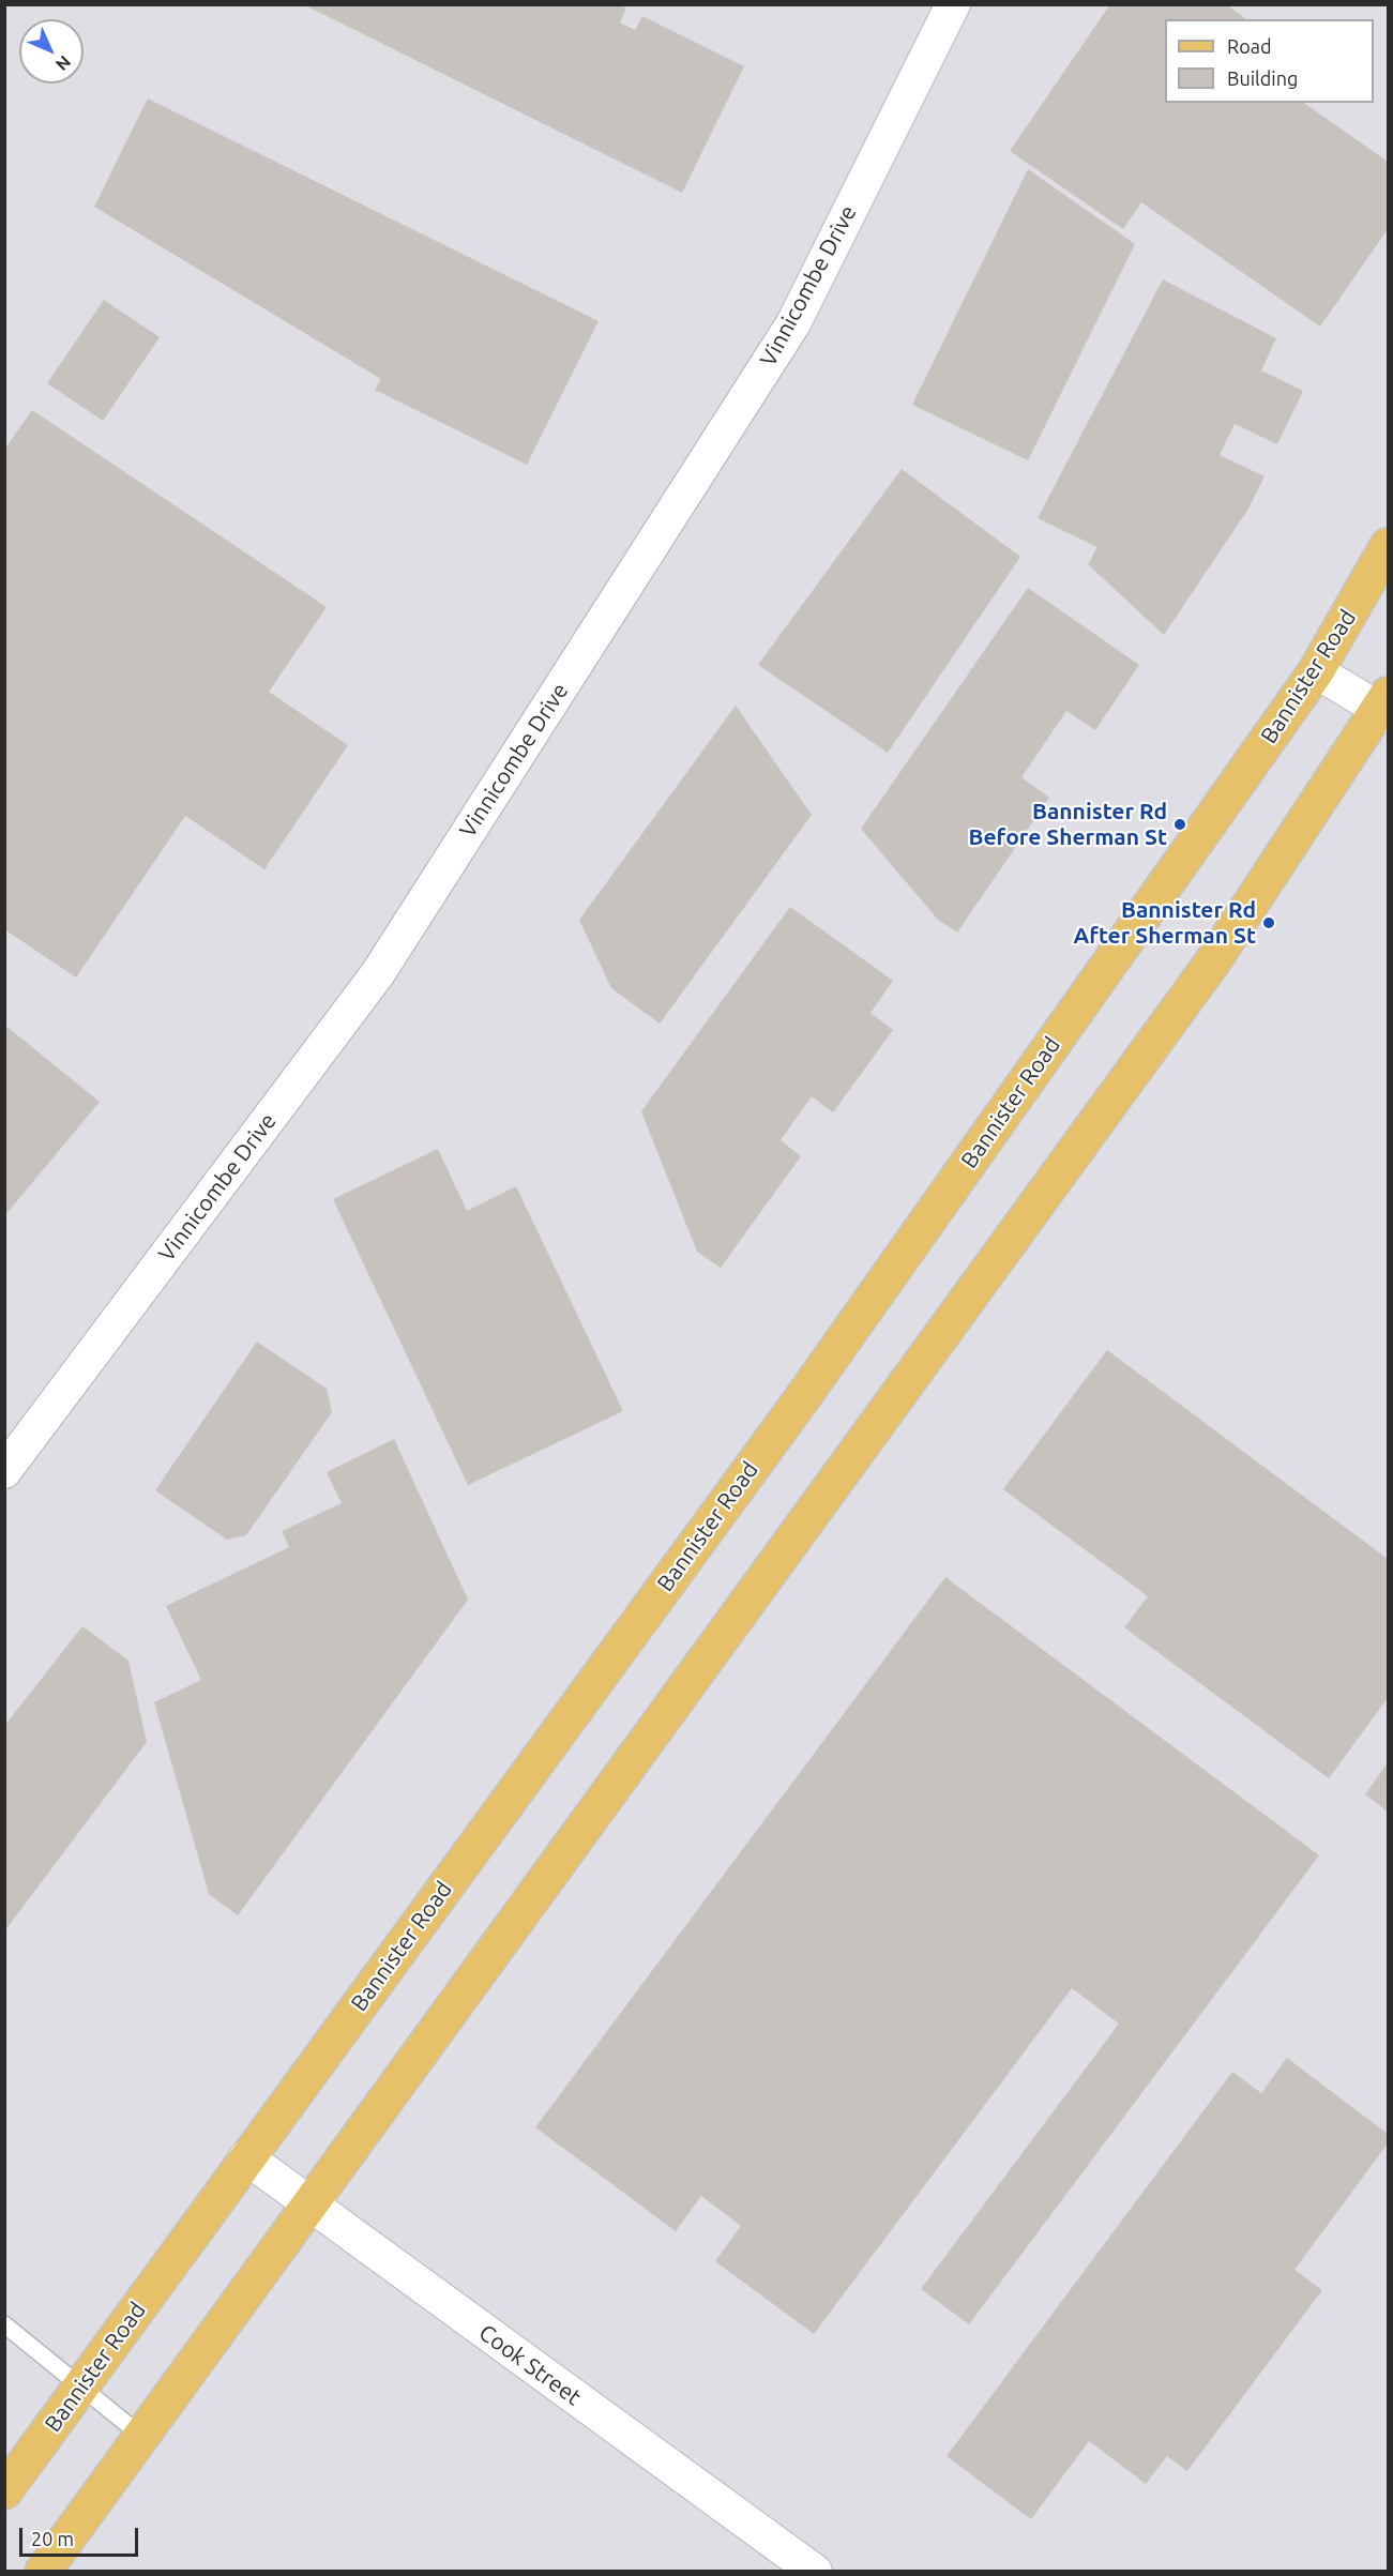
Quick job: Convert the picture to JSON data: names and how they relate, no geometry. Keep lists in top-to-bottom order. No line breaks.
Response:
{"streets":{"main road":["Bannister Road"],"street":["Vinnicombe Drive","Cook Street"]},"crossings":[["Bannister Road","Cook Street"]],"places":["Bannister Rd Before Sherman St","Bannister Rd After Sherman St"],"legend":["Road","Building"],"scale_bar":"20 m","north":"bottom right"}
